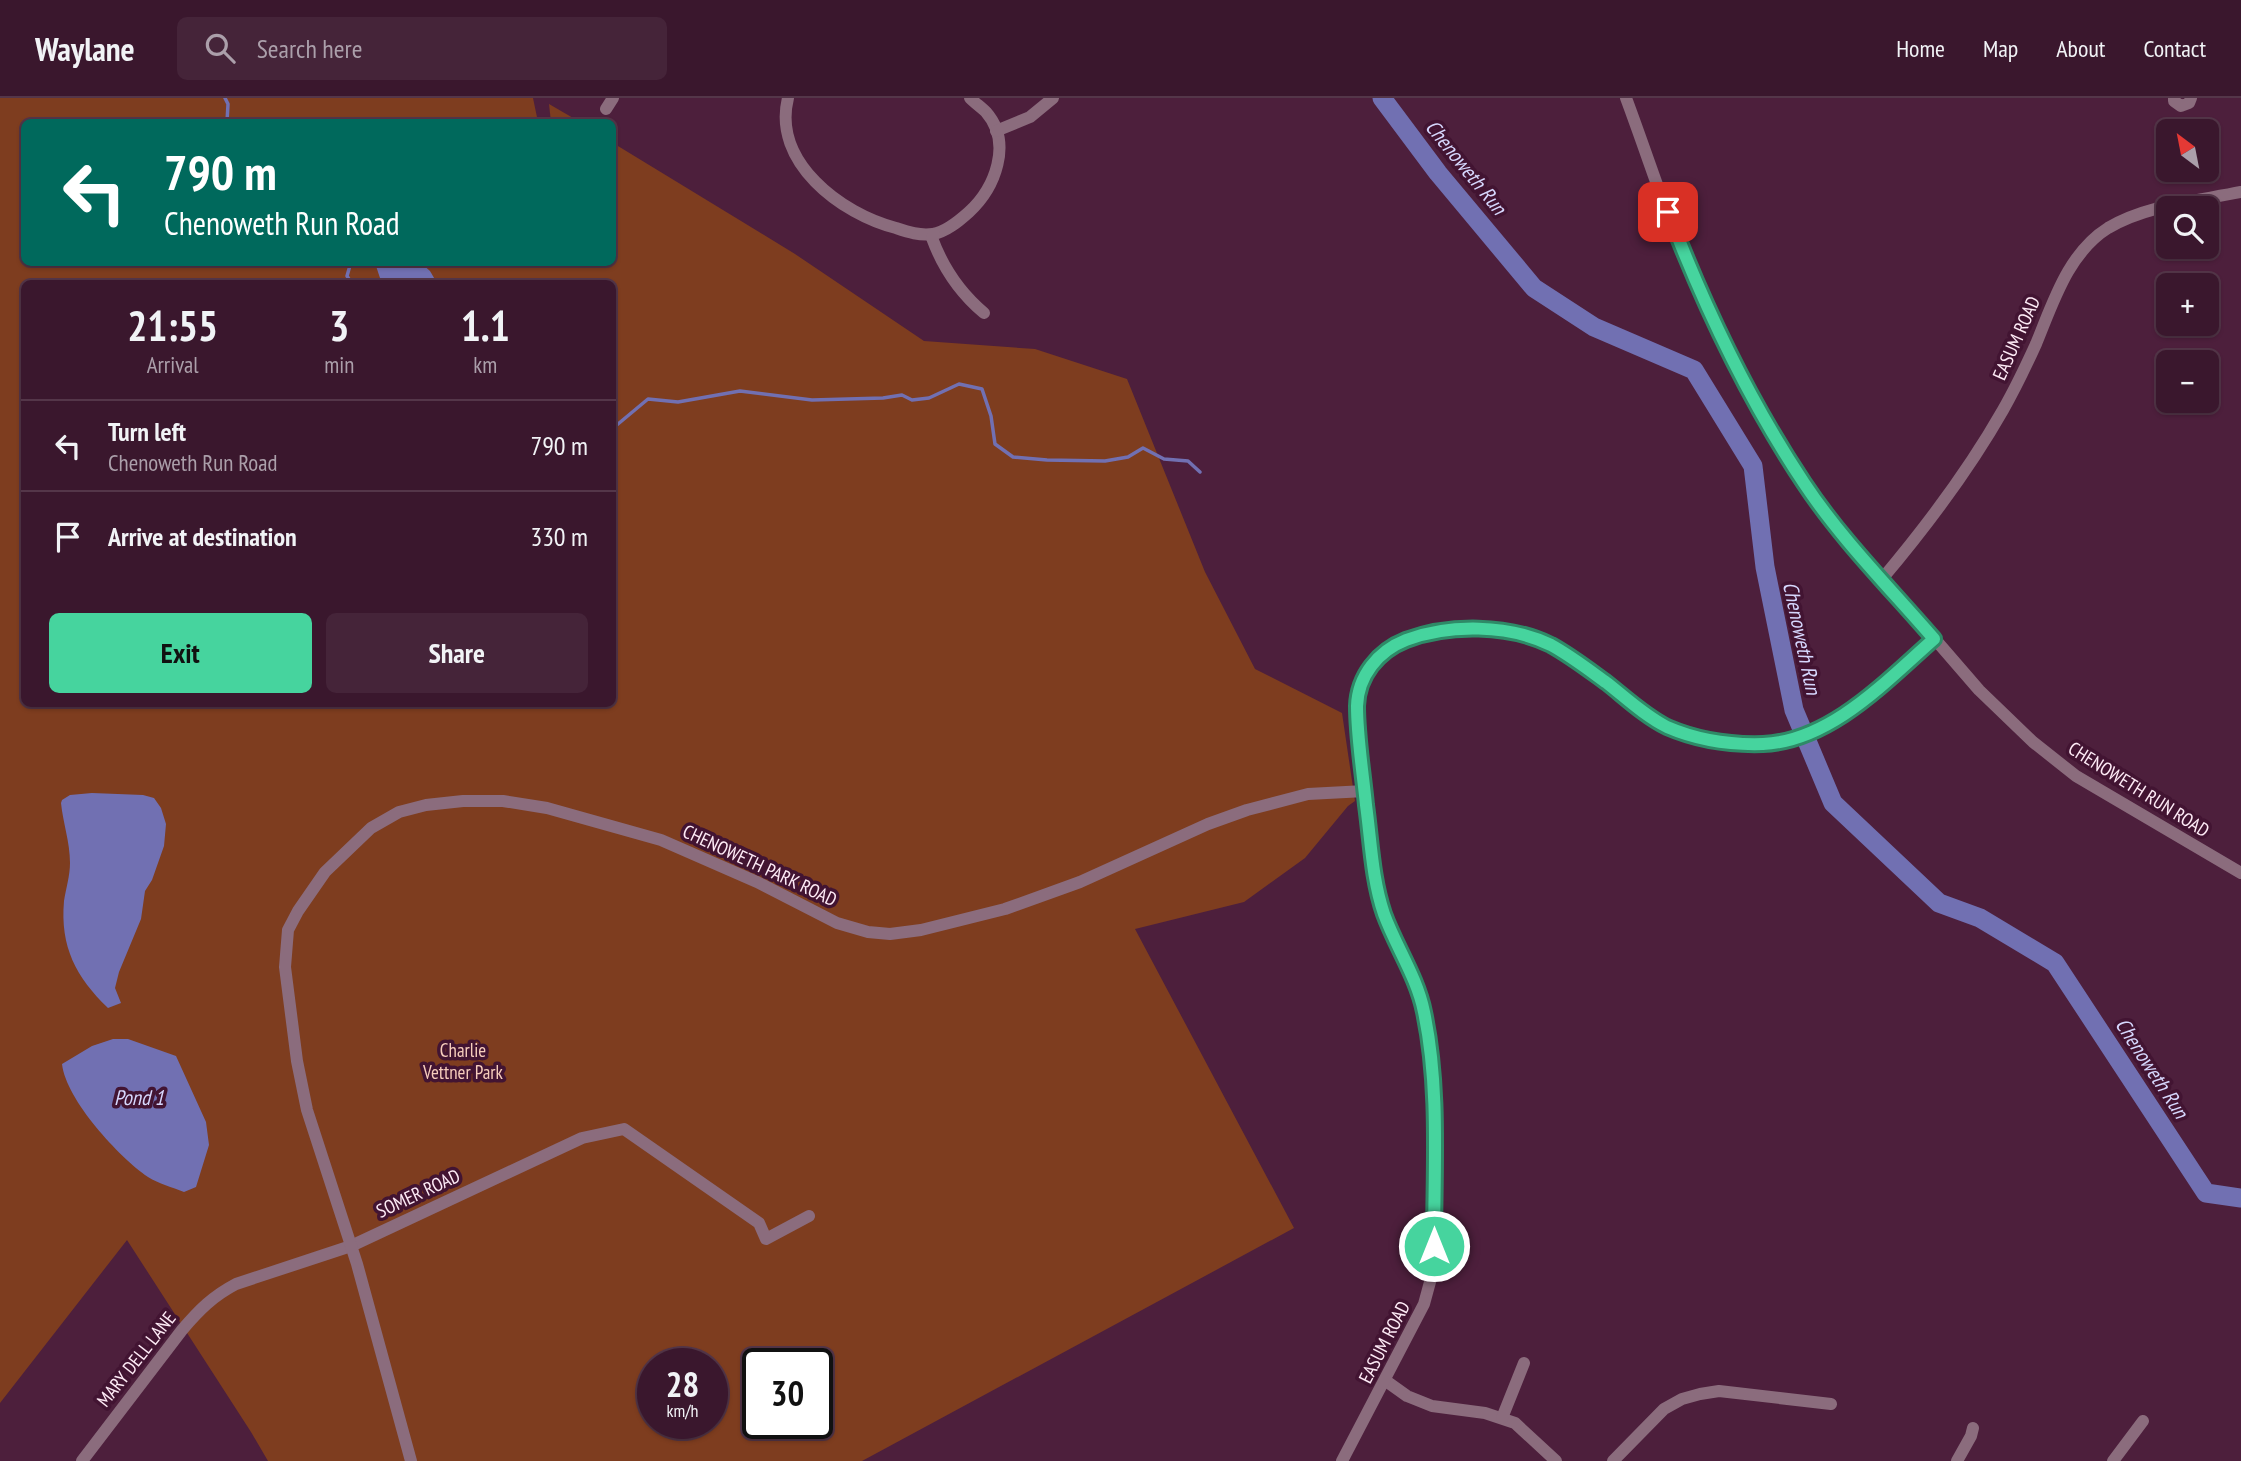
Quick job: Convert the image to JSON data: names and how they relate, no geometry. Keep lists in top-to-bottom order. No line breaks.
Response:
{"streets":{"street":["EASUM ROAD","CHENOWETH RUN ROAD","CHENOWETH PARK ROAD","SOMER ROAD","MARY DELL LANE"]},"crossings":[["EASUM ROAD","CHENOWETH RUN ROAD"],["EASUM ROAD","CHENOWETH PARK ROAD"],["CHENOWETH PARK ROAD","SOMER ROAD"],["SOMER ROAD","MARY DELL LANE"]],"water":["Chenoweth Run","Pond 1"],"parks":["Charlie Vettner Park"],"north":"top left","page":{"header":"Waylane","search":"Search here","nav":["Home","Map","About","Contact"],"map_buttons":["+","−"],"turn":["790 m","Chenoweth Run Road"],"eta":["21:55","Arrival","3","min","1.1","km"],"list":[{"name":"Turn left","note":"Chenoweth Run Road","value":"790 m"},{"name":"Arrive at destination","value":"330 m"}],"buttons":["Exit","Share"],"speed":"28 km/h","limit":"30"}}
